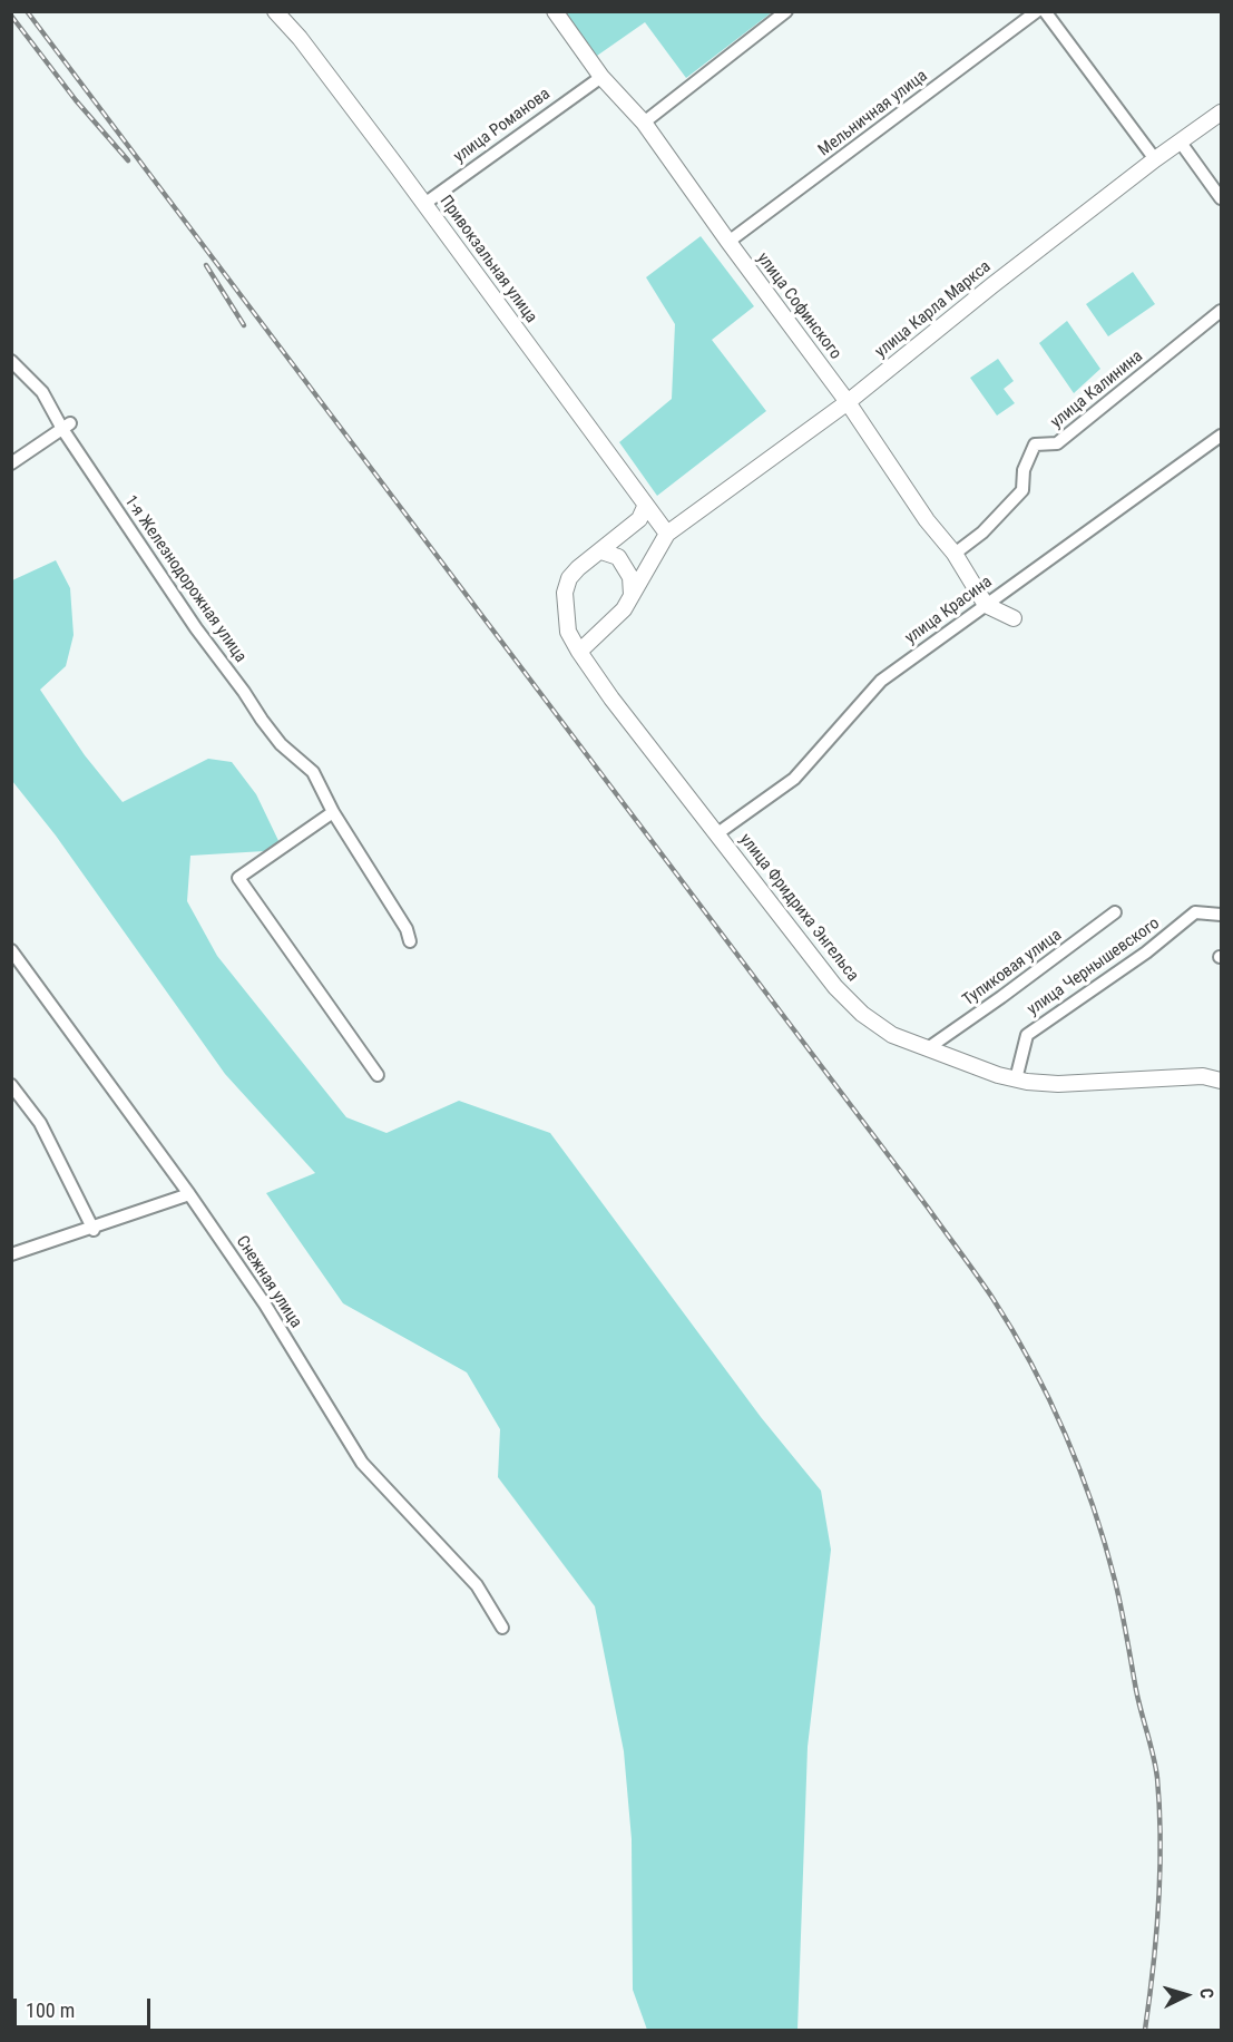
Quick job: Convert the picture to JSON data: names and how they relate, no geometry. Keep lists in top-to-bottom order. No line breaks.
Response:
{"streets":{"main road":["Привокзальная улица","улица Софинского","улица Карла Маркса","улица Фридриха Энгельса"],"street":["Мельничная улица","улица Романова","улица Калинина","1-я Железнодорожная улица","улица Красина","улица Чернышевского","Тупиковая улица","Снежная улица"]},"crossings":[["Мельничная улица","улица Софинского"],["улица Романова","Привокзальная улица"],["улица Романова","улица Софинского"],["Привокзальная улица","улица Карла Маркса"],["Привокзальная улица","улица Фридриха Энгельса"],["улица Софинского","улица Карла Маркса"],["улица Софинского","улица Калинина"],["улица Софинского","улица Красина"],["улица Красина","улица Фридриха Энгельса"],["улица Фридриха Энгельса","улица Чернышевского"],["улица Фридриха Энгельса","Тупиковая улица"]],"scale_bar":"100 m","north":"right"}
